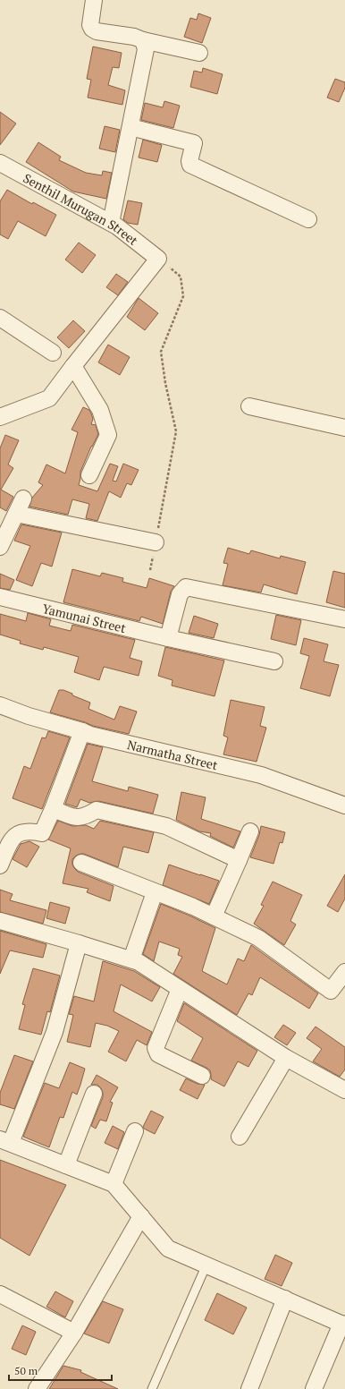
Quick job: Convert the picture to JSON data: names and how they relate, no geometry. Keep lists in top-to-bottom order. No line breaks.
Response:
{"streets":{"street":["Senthil Murugan Street","Yamunai Street","Narmatha Street"]},"scale_bar":"50 m"}
